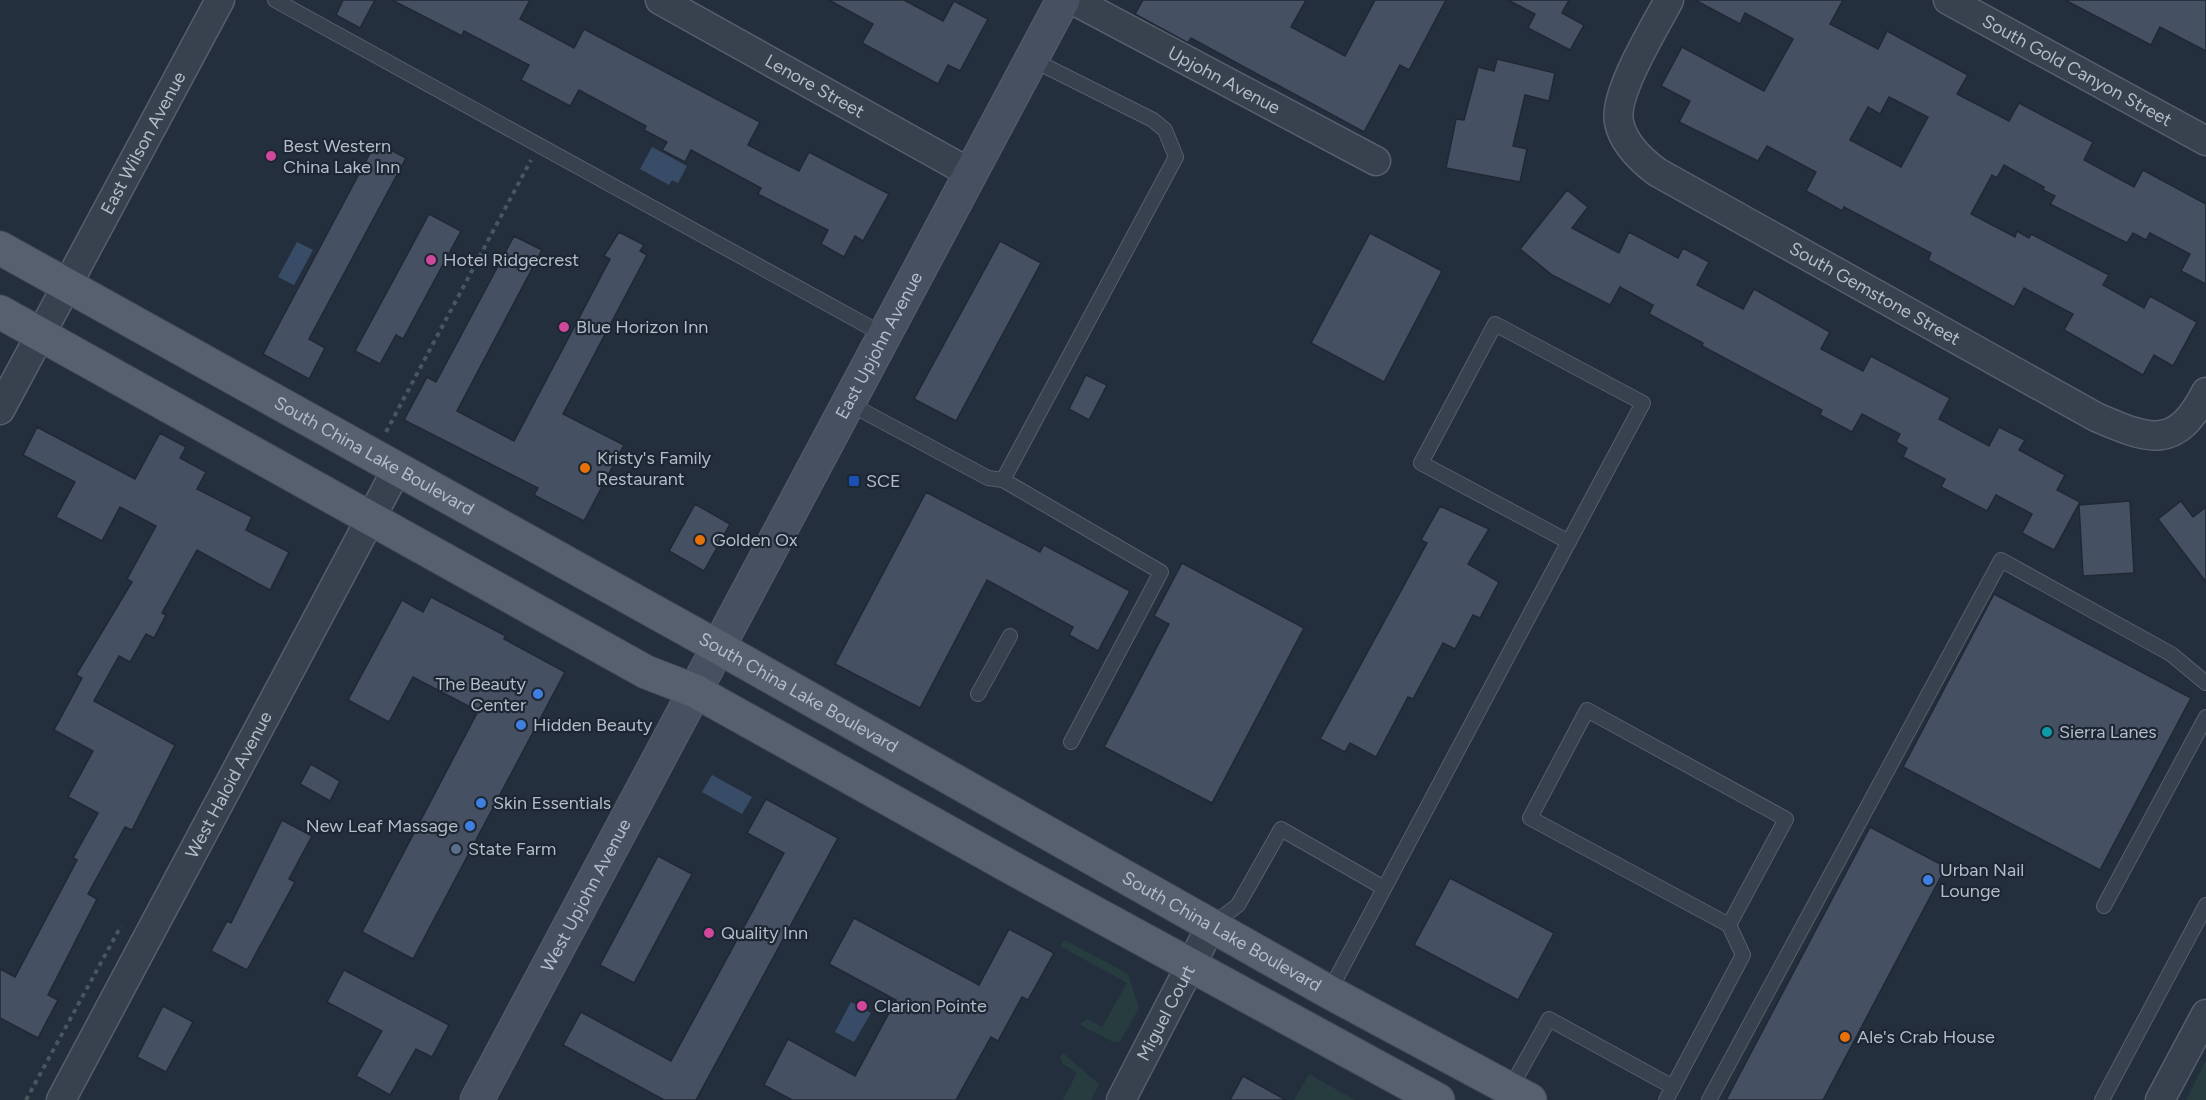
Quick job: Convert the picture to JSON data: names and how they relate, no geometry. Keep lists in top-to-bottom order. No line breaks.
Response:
{"streets":{"main road":["South China Lake Boulevard"],"street":["South Gold Canyon Street","Upjohn Avenue","Lenore Street","East Wilson Avenue","South Gemstone Street","East Upjohn Avenue","West Haloid Avenue","West Upjohn Avenue","Miguel Court"]},"crossings":[["Lenore Street","East Upjohn Avenue"],["East Wilson Avenue","South China Lake Boulevard"],["East Upjohn Avenue","South China Lake Boulevard"],["East Upjohn Avenue","West Upjohn Avenue"],["South China Lake Boulevard","West Haloid Avenue"],["South China Lake Boulevard","Miguel Court"]],"places":{"other":["Best Western China Lake Inn","Hotel Ridgecrest","Blue Horizon Inn","Kristy's Family Restaurant","Golden Ox","The Beauty Center","Hidden Beauty","Sierra Lanes","Skin Essentials","New Leaf Massage","State Farm","Urban Nail Lounge","Quality Inn","Clarion Pointe","Ale's Crab House"],"transit":["SCE"]}}
